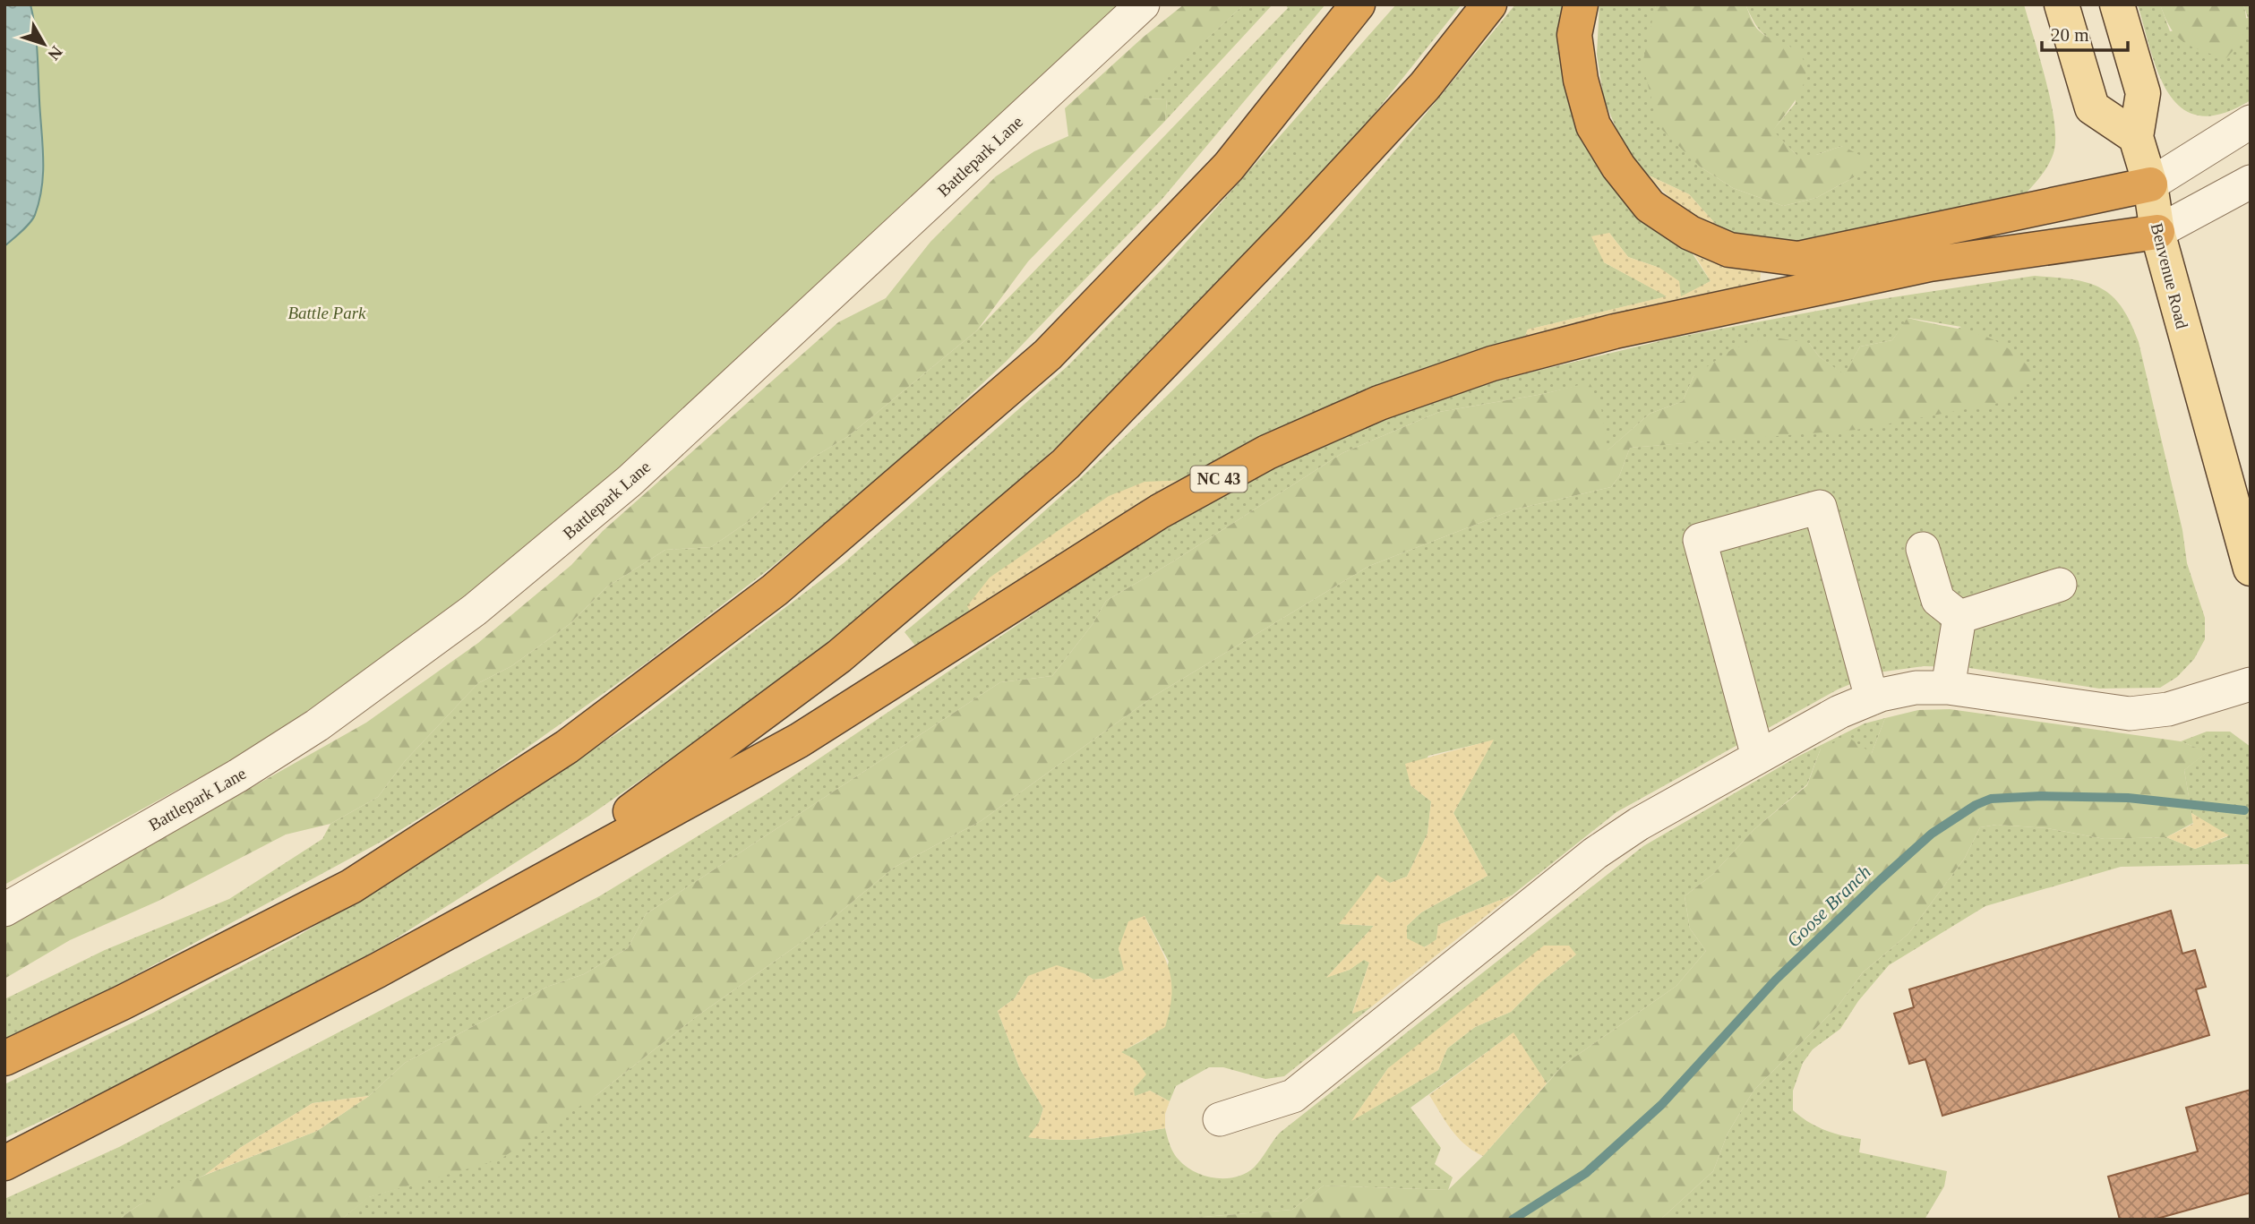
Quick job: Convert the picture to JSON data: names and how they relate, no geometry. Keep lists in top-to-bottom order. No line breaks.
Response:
{"streets":{"highway":["NC 43"],"main road":["Benvenue Road"],"street":["Battlepark Lane"]},"crossings":[["Benvenue Road","NC 43"]],"water":["Goose Branch"],"parks":["Battle Park"],"scale_bar":"20 m","north":"bottom right"}
